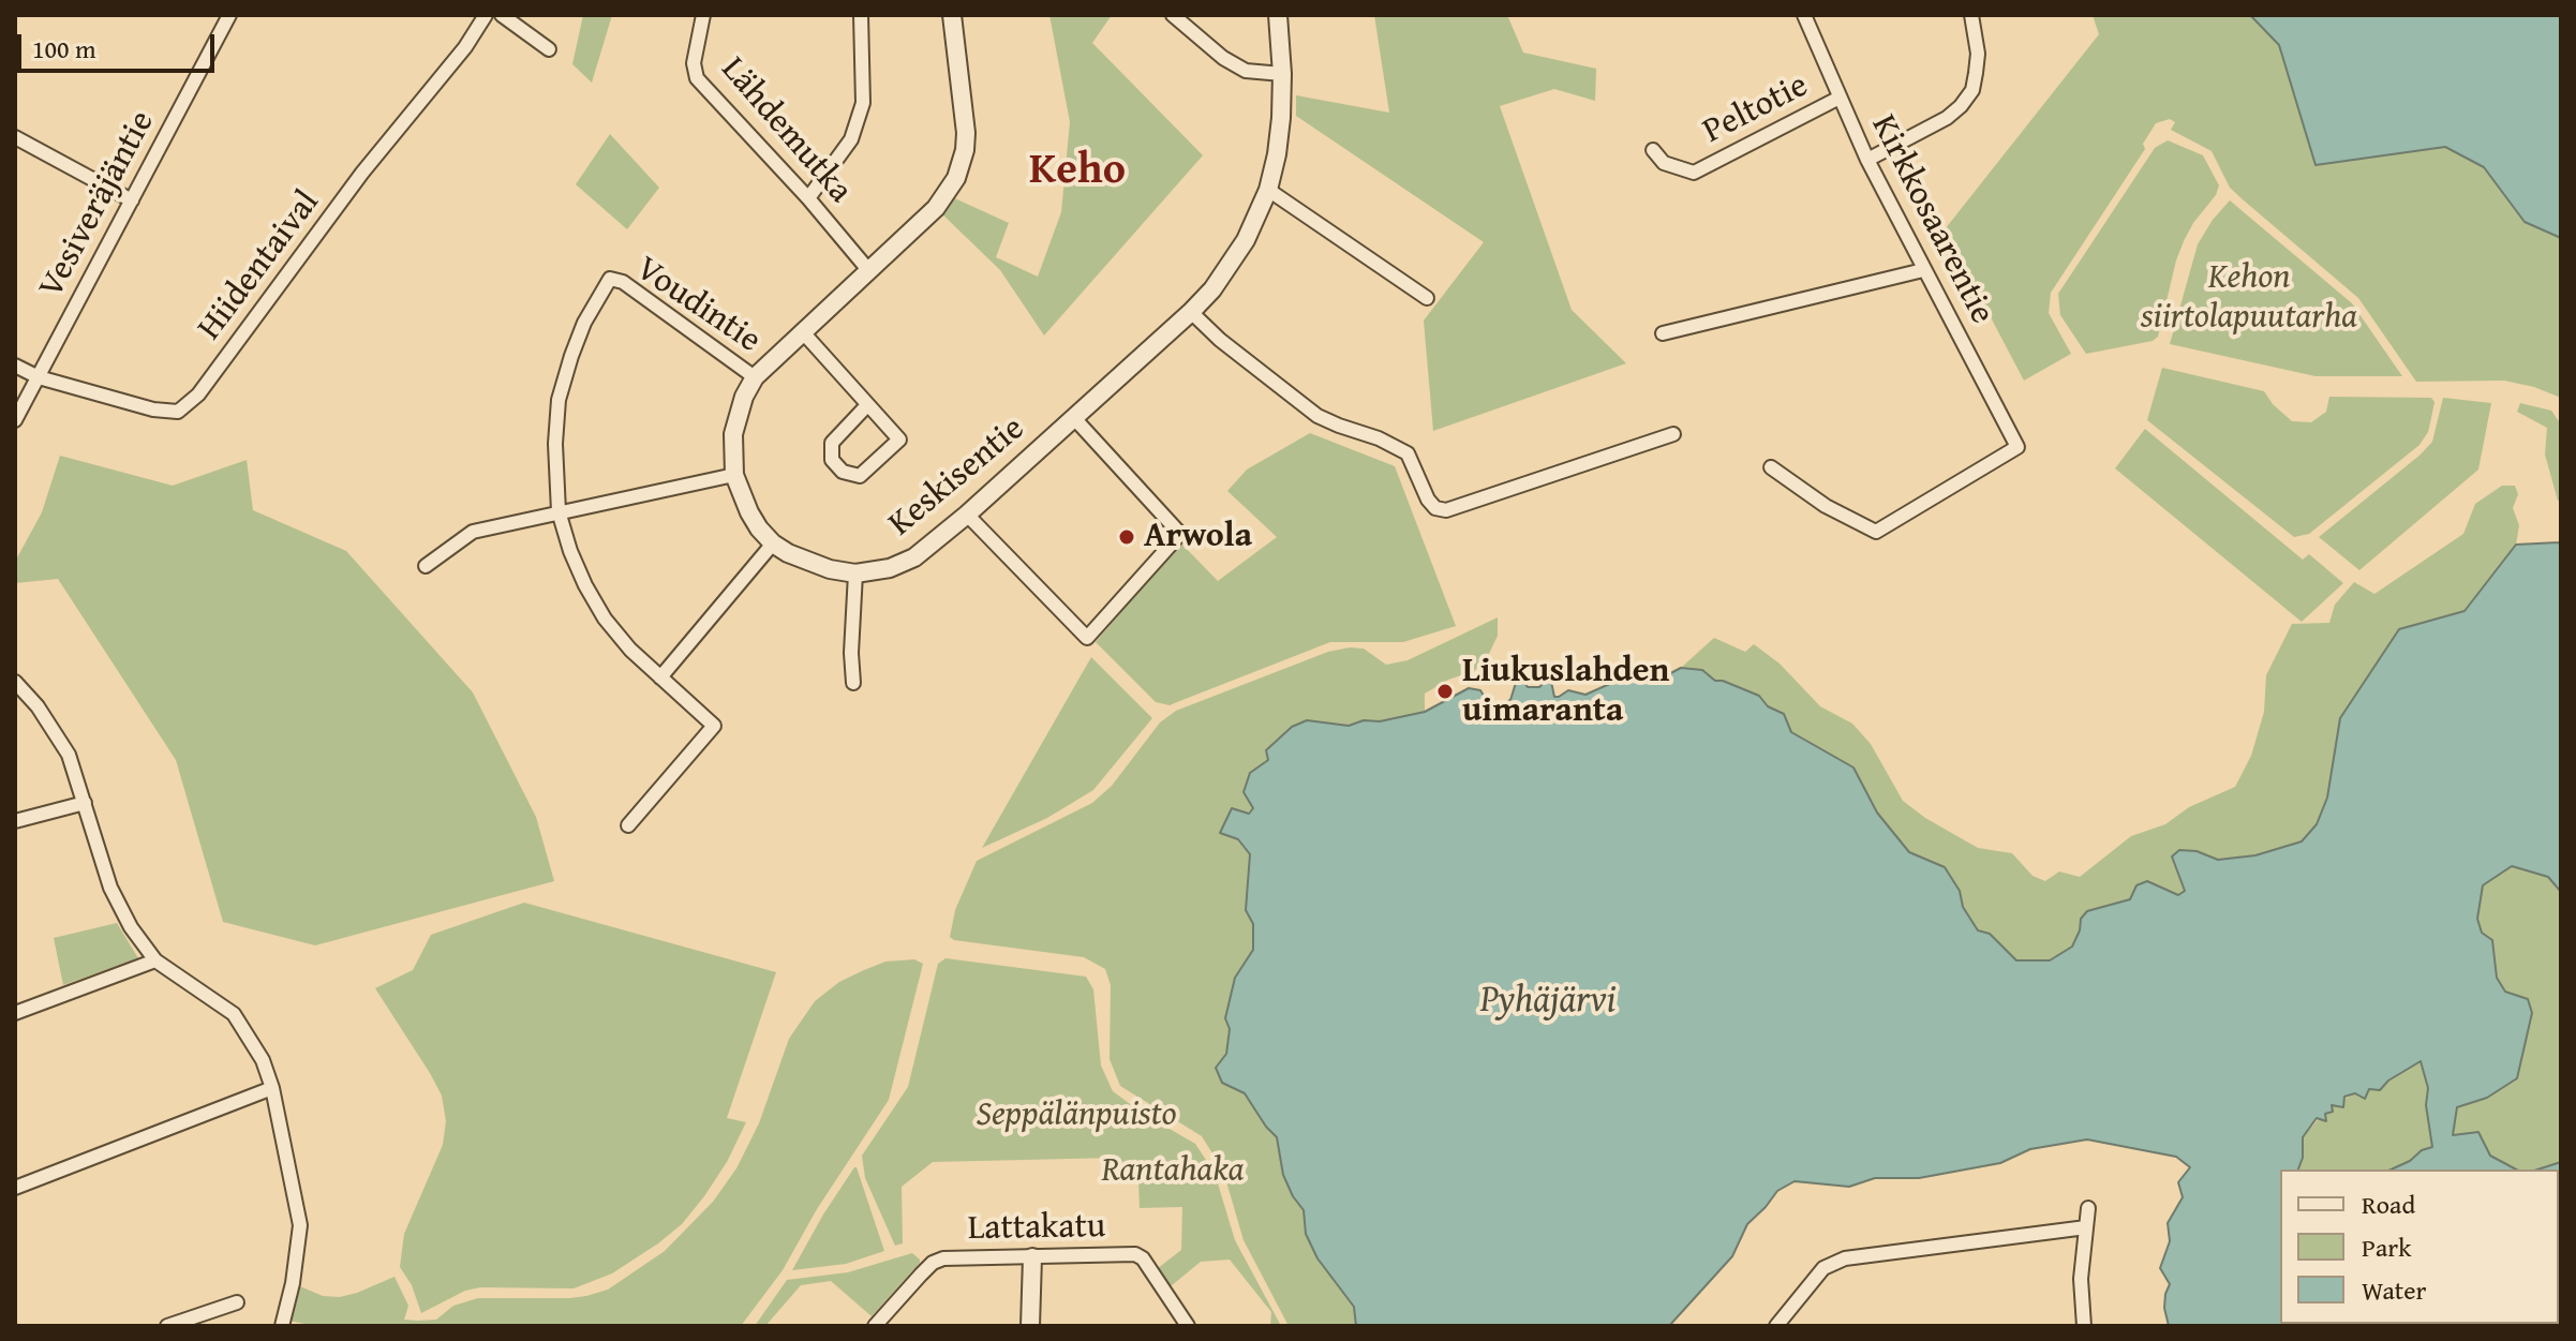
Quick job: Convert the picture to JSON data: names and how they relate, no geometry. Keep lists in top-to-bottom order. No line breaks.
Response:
{"streets":{"street":["Peltotie","Lähdemutka","Vesiveräjäntie","Kirkkosaarentie","Hiidentaival","Voudintie","Keskisentie","Lattakatu"]},"crossings":[["Peltotie","Kirkkosaarentie"],["Lähdemutka","Keskisentie"],["Vesiveräjäntie","Hiidentaival"],["Voudintie","Keskisentie"]],"districts":["Keho"],"water":["Pyhäjärvi"],"parks":["Kehon siirtolapuutarha","Seppälänpuisto","Rantahaka"],"places":["Arwola","Liukuslahden uimaranta"],"legend":["Road","Park","Water"],"scale_bar":"100 m"}
